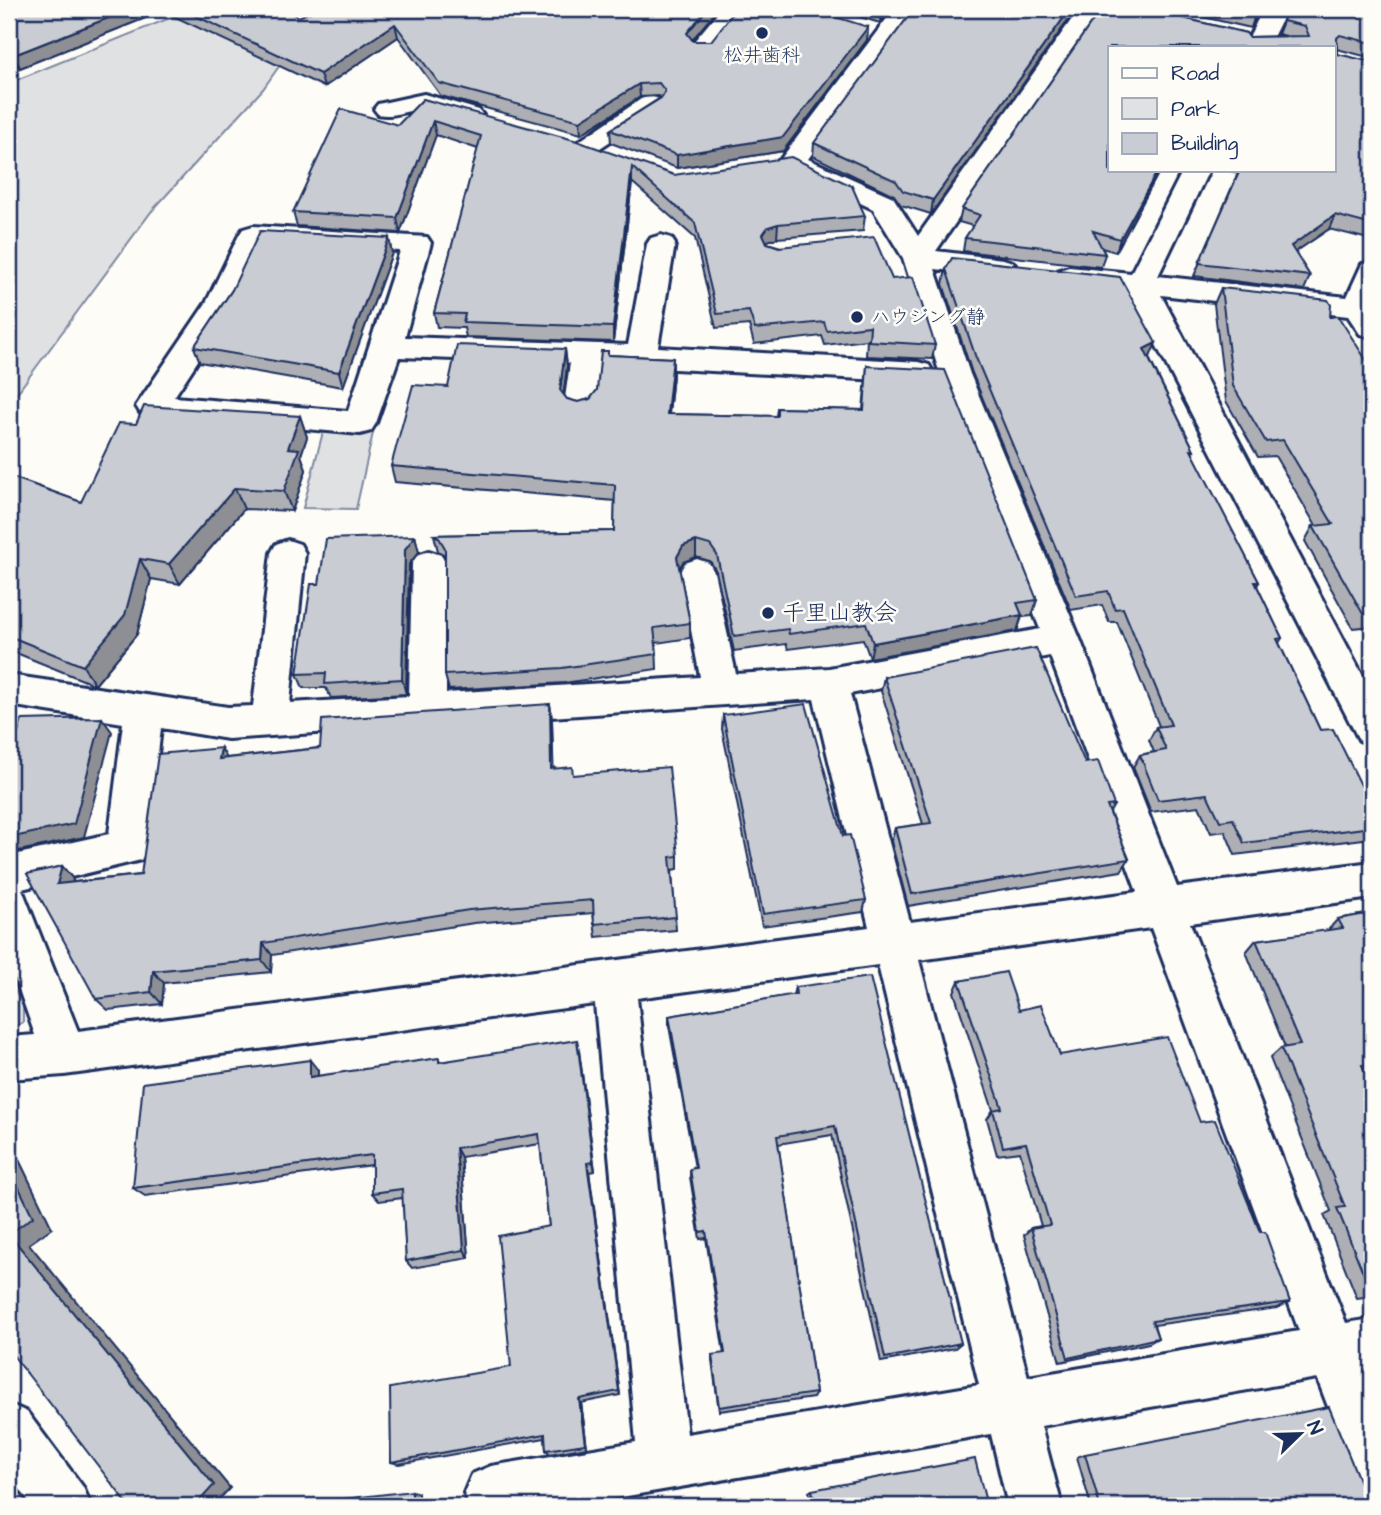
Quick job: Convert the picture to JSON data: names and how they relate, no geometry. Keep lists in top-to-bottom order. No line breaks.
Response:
{"places":["松井歯科","ハウジング静","千里山教会"],"legend":["Road","Park","Building"],"north":"top right"}
